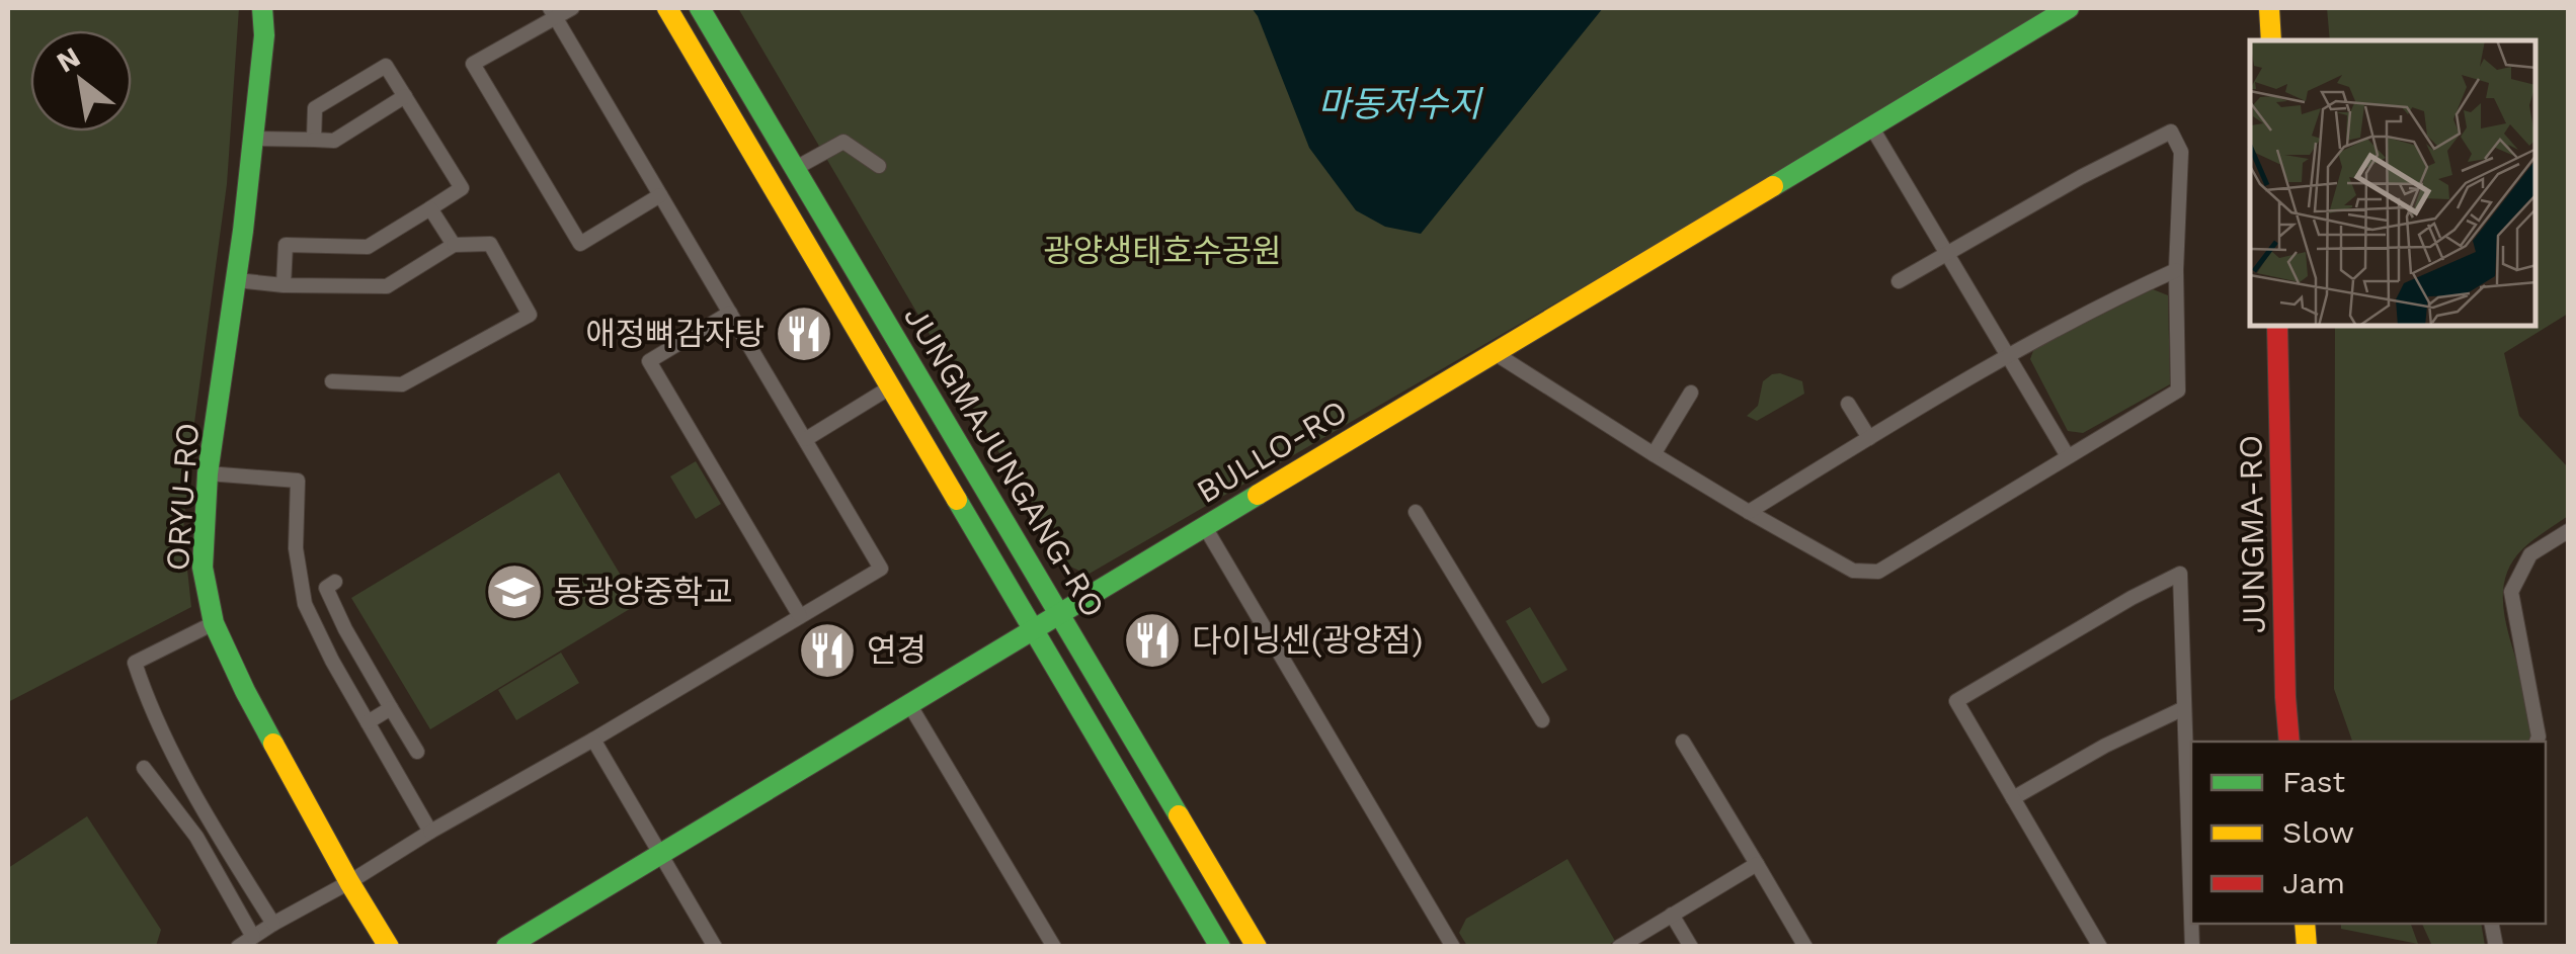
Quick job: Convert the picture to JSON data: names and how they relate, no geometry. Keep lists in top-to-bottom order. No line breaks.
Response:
{"streets":{"street":["BULLO-RO","JUNGMAJUNGANG-RO","ORYU-RO","JUNGMA-RO"]},"crossings":[["BULLO-RO","JUNGMAJUNGANG-RO"]],"water":["마동저수지"],"parks":["광양생태호수공원"],"places":{"restaurant":["애정뼈감자탕","다이닝센(광양점)","연경"],"school or university":["동광양중학교"]},"legend":["Fast","Slow","Jam"],"north":"top left"}
